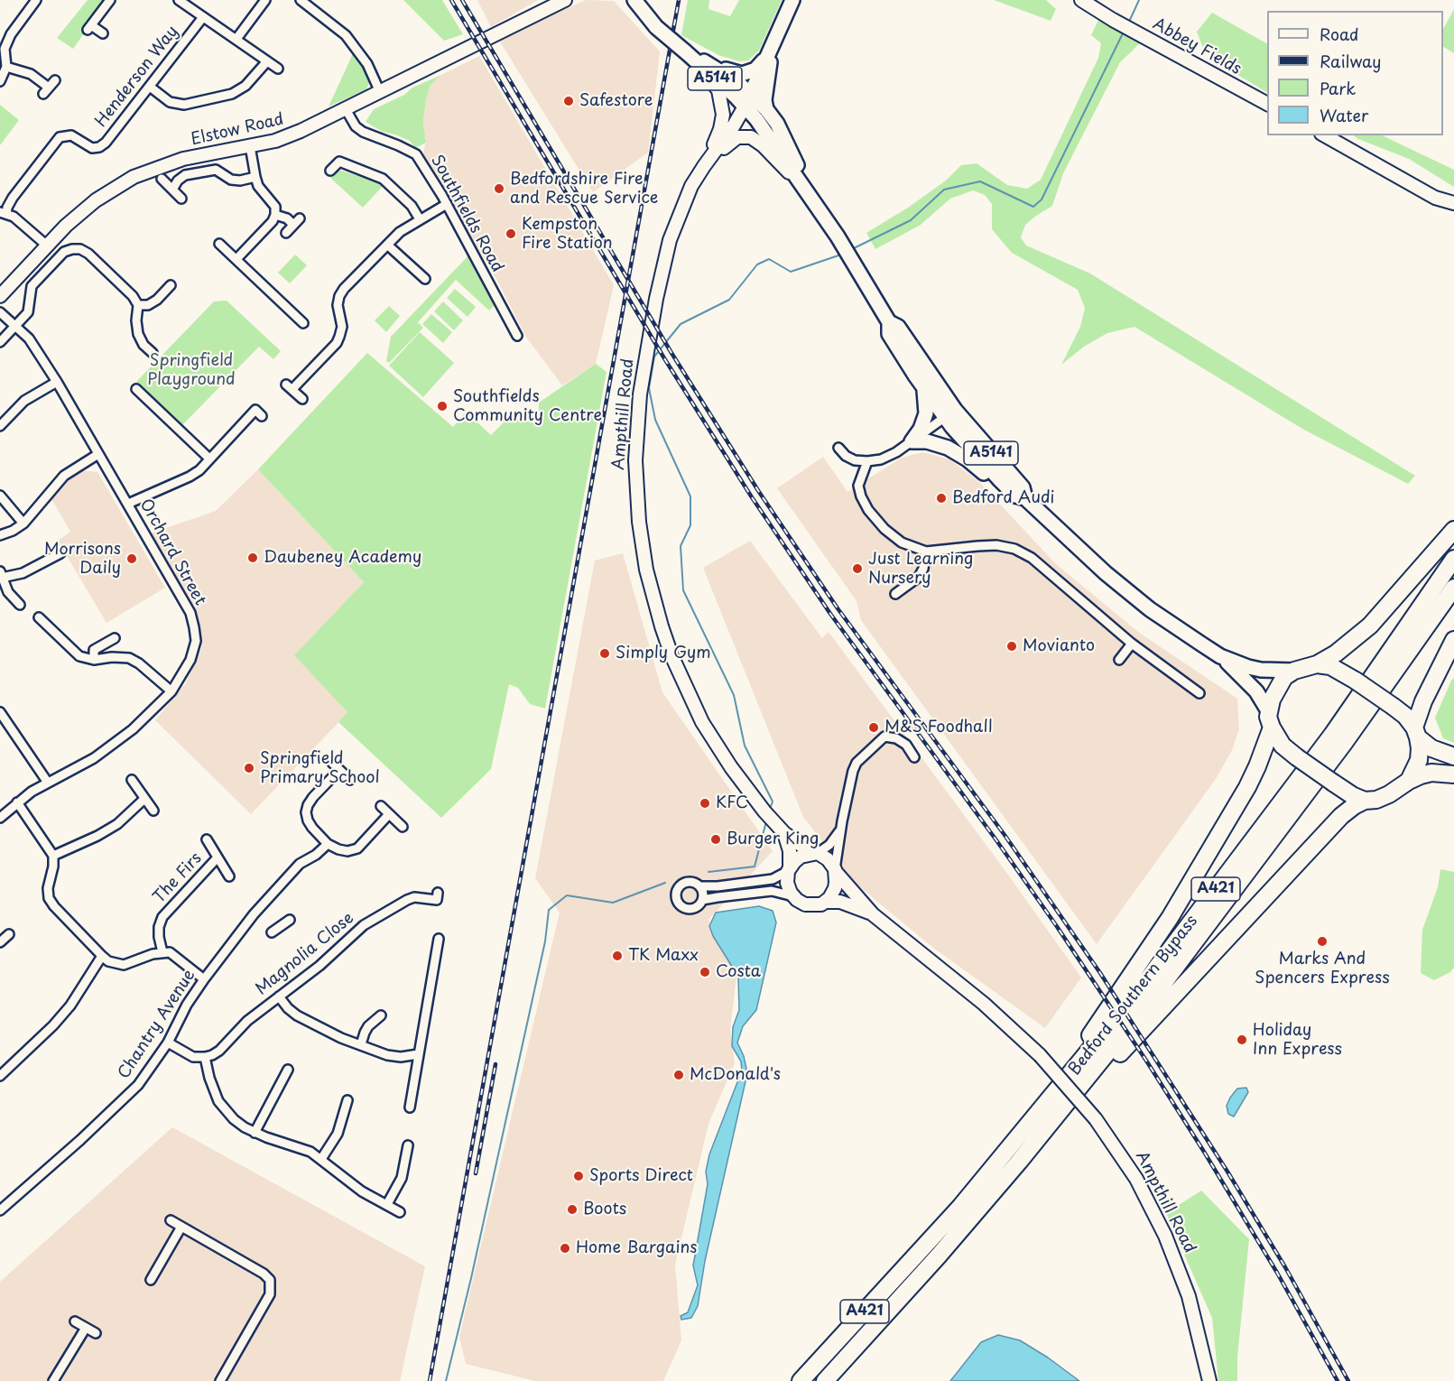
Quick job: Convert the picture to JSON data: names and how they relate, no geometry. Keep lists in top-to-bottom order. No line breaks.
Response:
{"streets":{"highway":["A421","Bedford Southern Bypass"],"main road":["Abbey Fields","A5141","Elstow Road","Ampthill Road"],"street":["Henderson Way","Southfields Road","Orchard Street","The Firs","Magnolia Close","Chantry Avenue"]},"crossings":[["A5141","Ampthill Road"],["Elstow Road","Southfields Road"]],"parks":["Springfield Playground"],"places":["Safestore","Bedfordshire Fire and Rescue Service","Kempston Fire Station","Southfields Community Centre","Bedford Audi","Daubeney Academy","Morrisons Daily","Just Learning Nursery","Movianto","Simply Gym","M&S Foodhall","Springfield Primary School","KFC","Burger King","Marks And Spencers Express","TK Maxx","Costa","Holiday Inn Express","McDonald's","Sports Direct","Boots","Home Bargains"],"legend":["Road","Railway","Park","Water"]}
